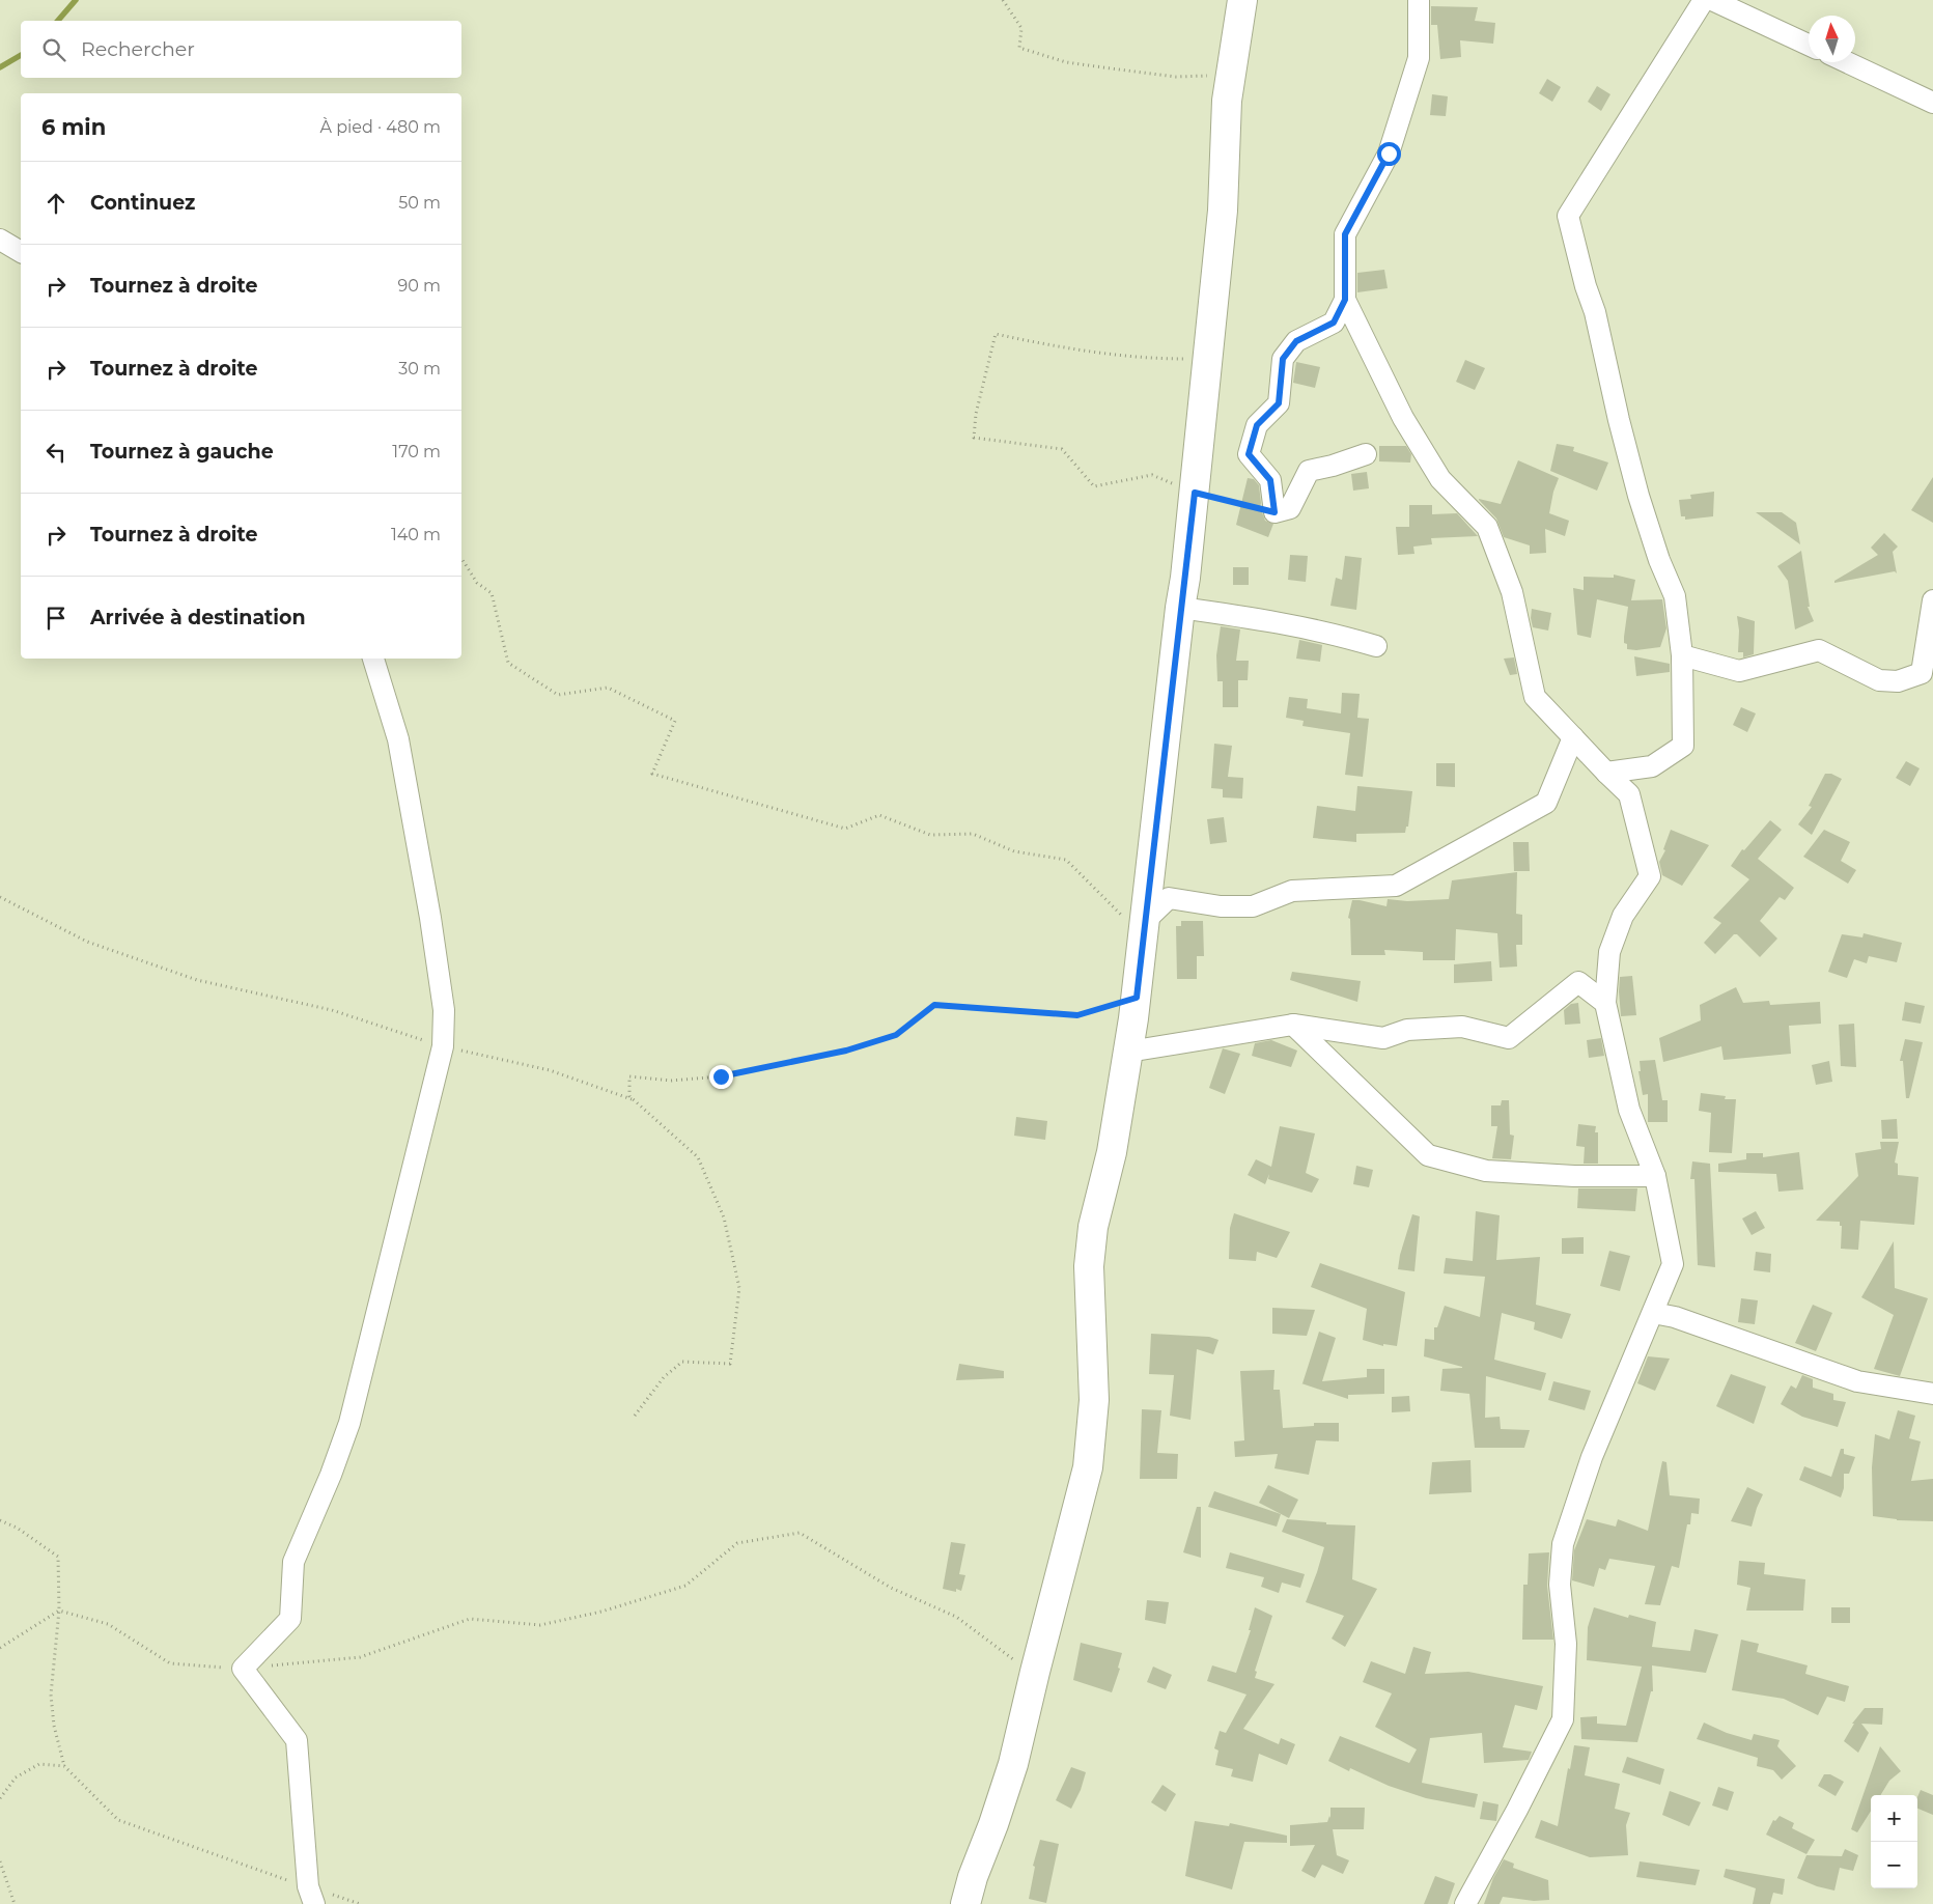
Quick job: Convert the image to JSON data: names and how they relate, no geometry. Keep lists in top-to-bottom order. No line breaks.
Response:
{"north":"top","page":{"search":"Rechercher","heading":["6 min","À pied · 480 m"],"list":[["Continuez","50 m"],["Tournez à droite","90 m"],["Tournez à droite","30 m"],["Tournez à gauche","170 m"],["Tournez à droite","140 m"],"Arrivée à destination"],"map_buttons":["+","−"]}}
